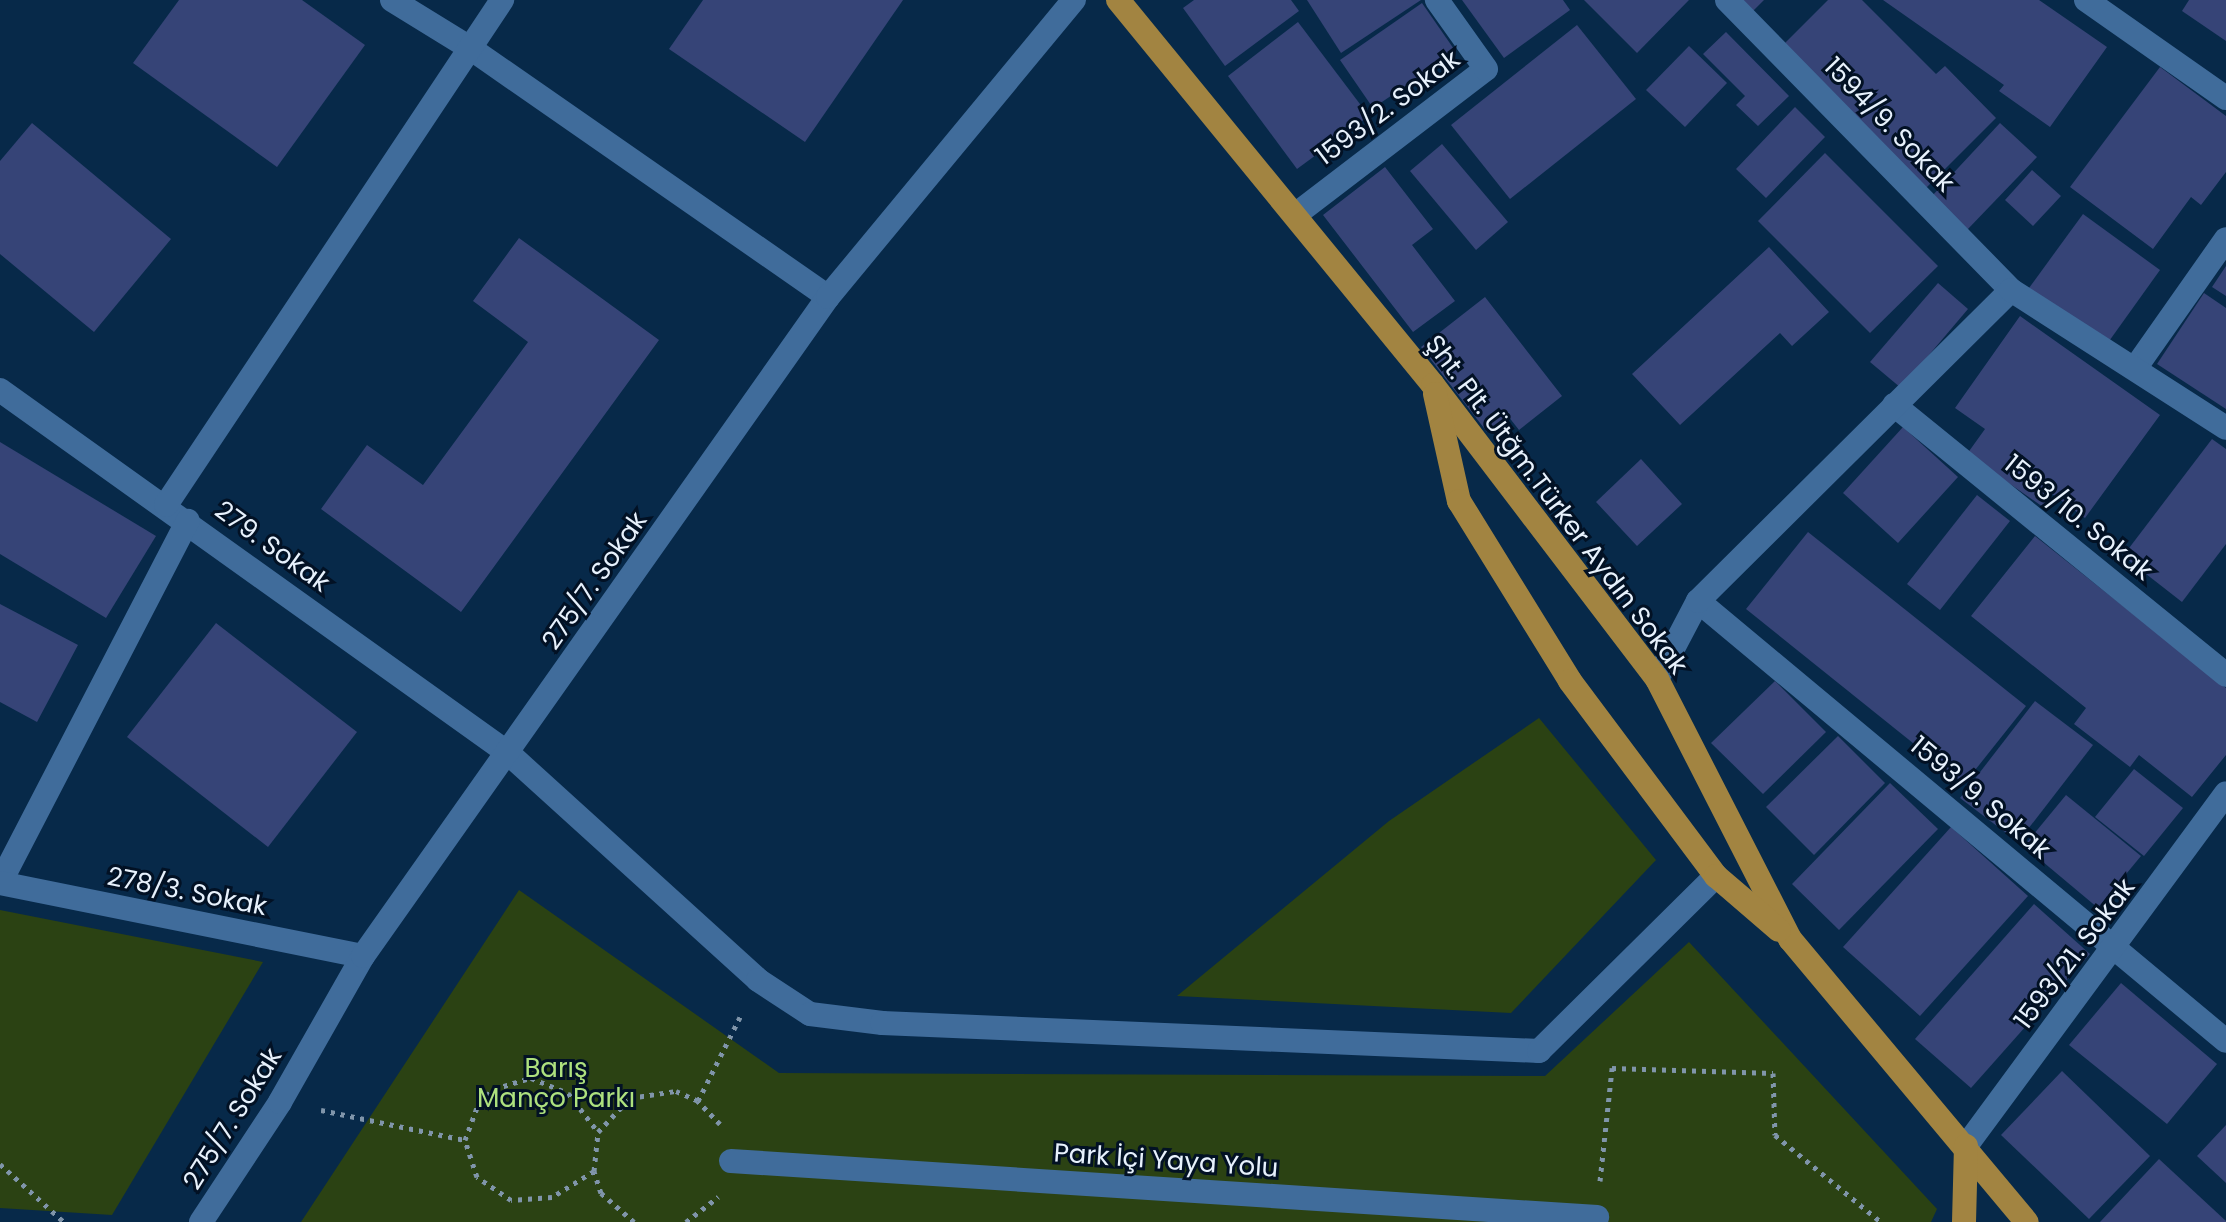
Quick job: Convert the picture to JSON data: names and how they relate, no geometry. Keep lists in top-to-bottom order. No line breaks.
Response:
{"streets":{"main road":["Şht. Plt. Ütğm.Türker Aydın Sokak"],"street":["1593/2. Sokak","1594/9. Sokak","1593/10. Sokak","279. Sokak","275/7. Sokak","1593/9. Sokak","278/3. Sokak","1593/21. Sokak","Park İçi Yaya Yolu"]},"crossings":[["1593/2. Sokak","Şht. Plt. Ütğm.Türker Aydın Sokak"],["Şht. Plt. Ütğm.Türker Aydın Sokak","1593/21. Sokak"],["279. Sokak","275/7. Sokak"],["275/7. Sokak","278/3. Sokak"],["1593/9. Sokak","1593/21. Sokak"]],"parks":["Barış Manço Parkı"]}
